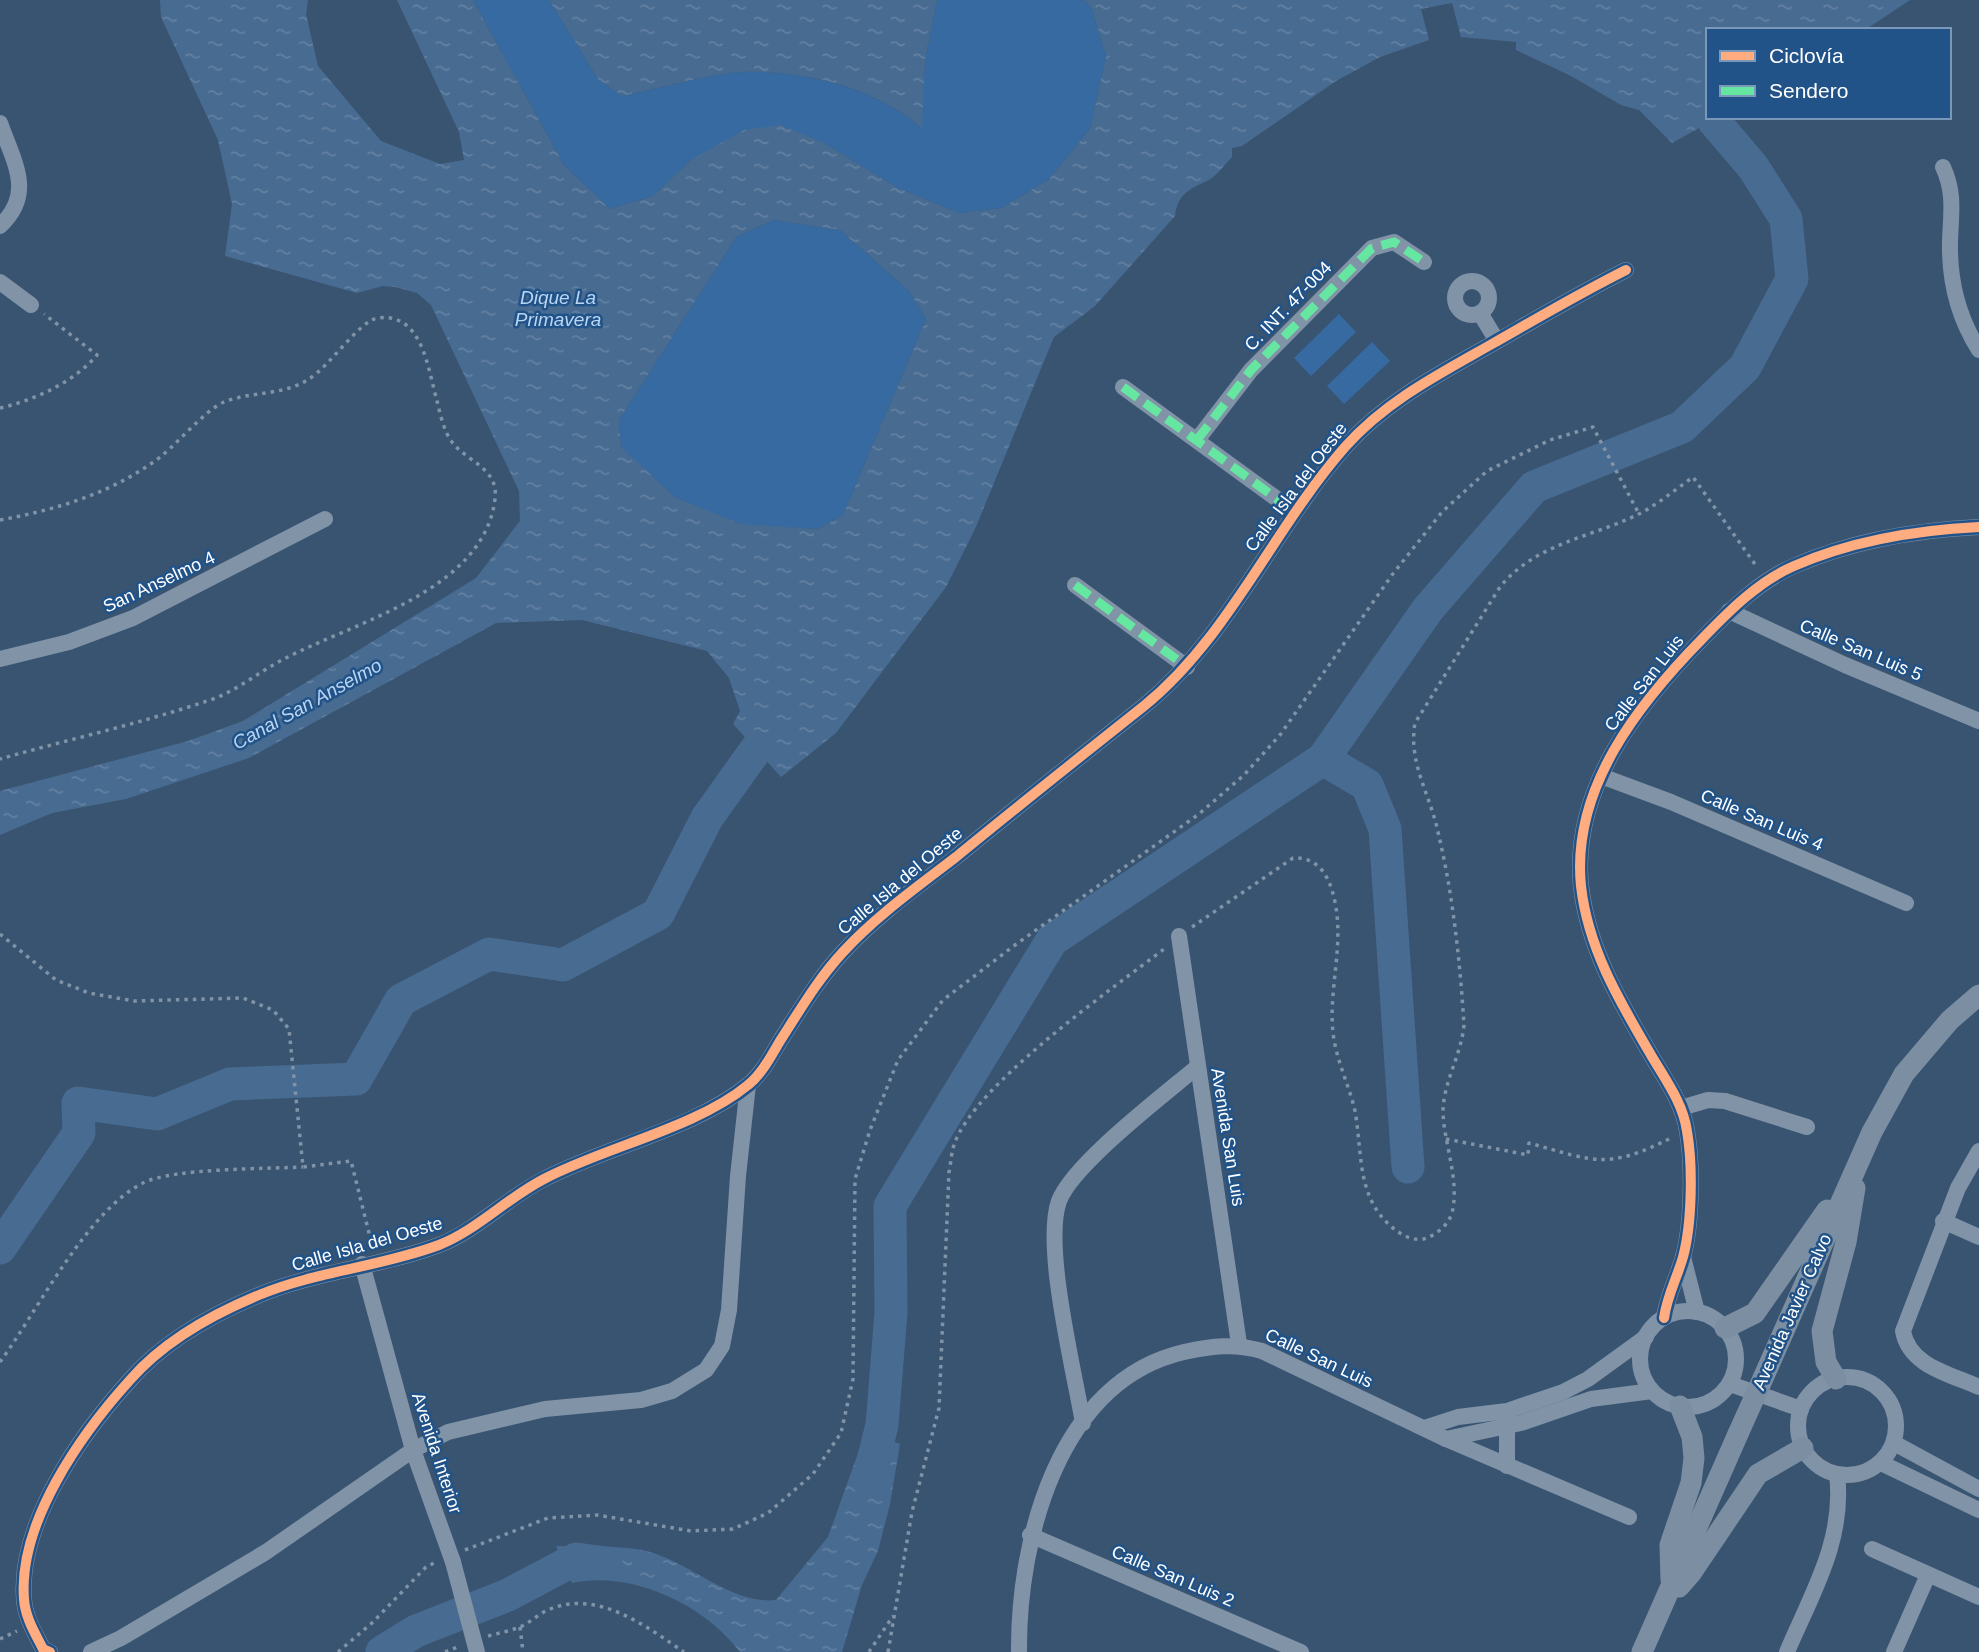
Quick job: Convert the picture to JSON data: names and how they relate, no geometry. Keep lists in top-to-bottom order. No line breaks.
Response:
{"streets":{"street":["C. INT. 47-004","Calle Isla del Oeste","San Anselmo 4","Calle San Luis 5","Calle San Luis","Calle San Luis 4","Avenida San Luis","Avenida Javier Calvo","Avenida Interior","Calle San Luis 2"]},"crossings":[["Calle Isla del Oeste","Avenida Interior"],["Calle San Luis 5","Calle San Luis"],["Calle San Luis","Calle San Luis 4"],["Calle San Luis","Avenida San Luis"],["Calle San Luis","Calle San Luis 2"]],"water":["Dique La Primavera","Canal San Anselmo"],"legend":["Ciclovía","Sendero"]}
